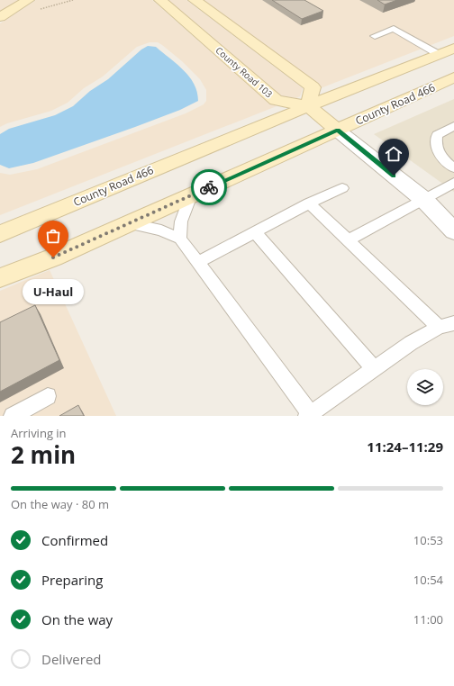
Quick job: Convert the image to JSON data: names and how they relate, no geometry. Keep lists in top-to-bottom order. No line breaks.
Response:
{"streets":{"main road":["County Road 103","County Road 466"]},"crossings":[["County Road 103","County Road 466"]],"places":["U-Haul"],"page":{"bubble":"U-Haul","heading":["2 min","Arriving in","11:24–11:29"],"bar":"On the way · 80 m","list":[["Confirmed","10:53"],["Preparing","10:54"],["On the way","11:00"],"Delivered"]}}
